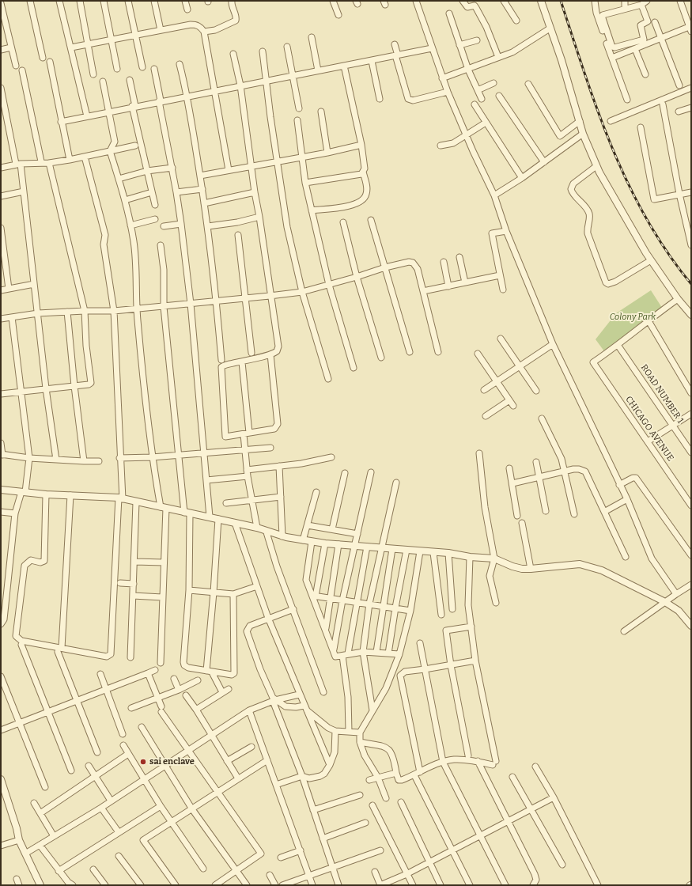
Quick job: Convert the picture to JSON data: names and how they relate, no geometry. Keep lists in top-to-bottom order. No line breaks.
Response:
{"streets":{"street":["ROAD NUMBER 1","CHICAGO AVENUE"]},"crossings":[["ROAD NUMBER 1","CHICAGO AVENUE"]],"parks":["Colony Park"],"places":["sai enclave"]}
